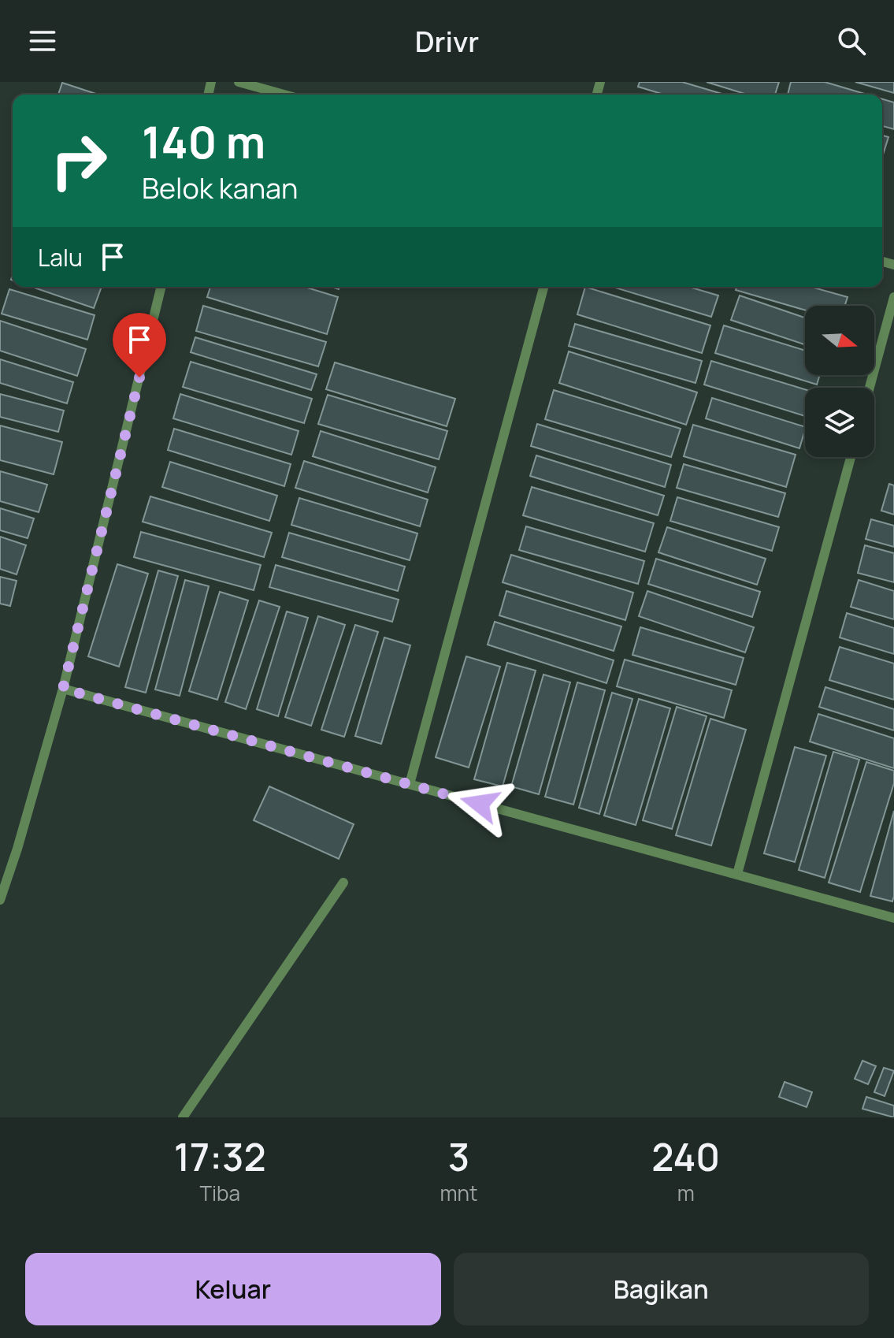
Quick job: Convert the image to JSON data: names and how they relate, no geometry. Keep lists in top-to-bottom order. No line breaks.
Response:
{"north":"right","page":{"header":"Drivr","turn":["140 m","Belok kanan"],"then":"Lalu","eta":["17:32","Tiba","3","mnt","240","m"],"buttons":["Keluar","Bagikan"]}}
